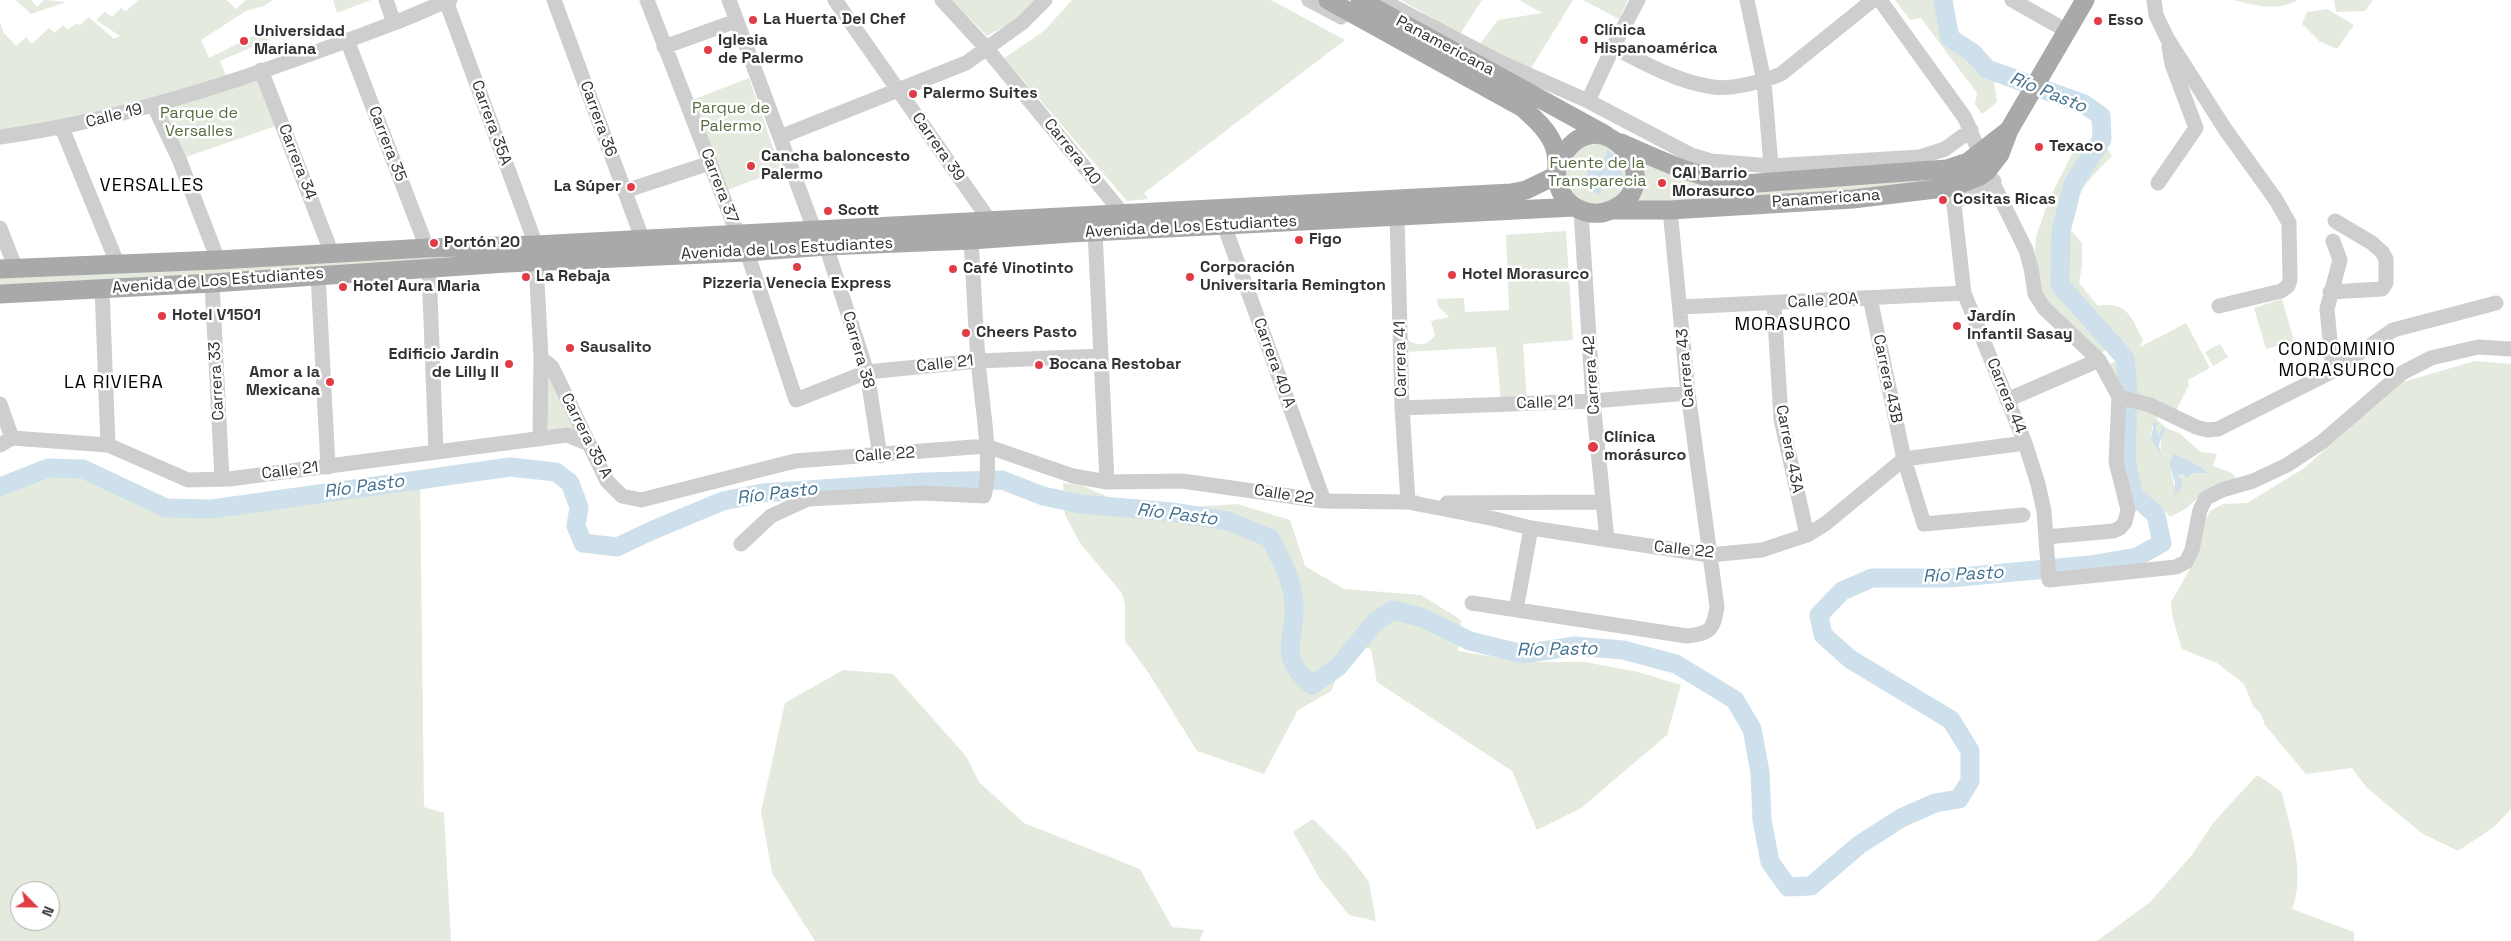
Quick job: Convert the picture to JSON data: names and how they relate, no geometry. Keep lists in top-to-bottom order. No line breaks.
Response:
{"streets":{"main road":["Panamericana","Avenida de Los Estudiantes"],"street":["Calle 19","Carrera 36","Carrera 35A","Carrera 35","Carrera 39","Carrera 40","Carrera 34","Carrera 37","Calle 20A","Carrera 38","Carrera 41","Carrera 40 A","Calle 21","Carrera 43","Carrera 42","Carrera 43B","Carrera 33","Carrera 44","Carrera 35 A","Carrera 43A","Calle 22"]},"crossings":[["Panamericana","Avenida de Los Estudiantes"],["Panamericana","Carrera 43"],["Panamericana","Carrera 42"],["Panamericana","Carrera 44"],["Calle 19","Carrera 35A"],["Calle 19","Carrera 35"],["Calle 19","Carrera 34"],["Carrera 36","Avenida de Los Estudiantes"],["Carrera 35A","Avenida de Los Estudiantes"],["Carrera 35A","Carrera 35 A"],["Carrera 35","Avenida de Los Estudiantes"],["Carrera 39","Avenida de Los Estudiantes"],["Carrera 40","Avenida de Los Estudiantes"],["Carrera 34","Avenida de Los Estudiantes"],["Carrera 37","Avenida de Los Estudiantes"],["Avenida de Los Estudiantes","Carrera 38"],["Avenida de Los Estudiantes","Carrera 41"],["Avenida de Los Estudiantes","Carrera 40 A"],["Avenida de Los Estudiantes","Calle 21"],["Avenida de Los Estudiantes","Carrera 42"],["Avenida de Los Estudiantes","Carrera 33"],["Avenida de Los Estudiantes","Carrera 35 A"],["Calle 20A","Carrera 43"],["Calle 20A","Carrera 43B"],["Calle 20A","Carrera 44"],["Calle 20A","Carrera 43A"],["Carrera 38","Calle 21"],["Carrera 38","Calle 22"],["Carrera 41","Calle 21"],["Carrera 41","Calle 22"],["Carrera 40 A","Calle 22"],["Calle 21","Carrera 43"],["Calle 21","Carrera 42"],["Calle 21","Carrera 33"],["Calle 21","Carrera 35 A"],["Carrera 43","Calle 22"],["Carrera 42","Calle 22"],["Carrera 43B","Calle 22"],["Carrera 35 A","Calle 22"],["Carrera 43A","Calle 22"]],"districts":["VERSALLES","MORASURCO","CONDOMINIO MORASURCO","LA RIVIERA"],"water":["Río Pasto"],"parks":["Parque de Palermo","Parque de Versalles","Fuente de la Transparecia"],"places":["La Huerta Del Chef","Esso","Clínica Hispanoamérica","Universidad Mariana","Iglesia de Palermo","Palermo Suites","Texaco","Cancha baloncesto Palermo","CAI Barrio Morasurco","La Súper","Cositas Ricas","Scott","Figo","Portón 20","Pizzeria Venecia Express","Café Vinotinto","Hotel Morasurco","La Rebaja","Corporación Universitaria Remington","Hotel Aura Maria","Hotel V1501","Jardín Infantil Sasay","Cheers Pasto","Sausalito","Edificio Jardin de Lilly II","Bocana Restobar","Amor a la Mexicana","Clínica morásurco"],"north":"bottom right"}
